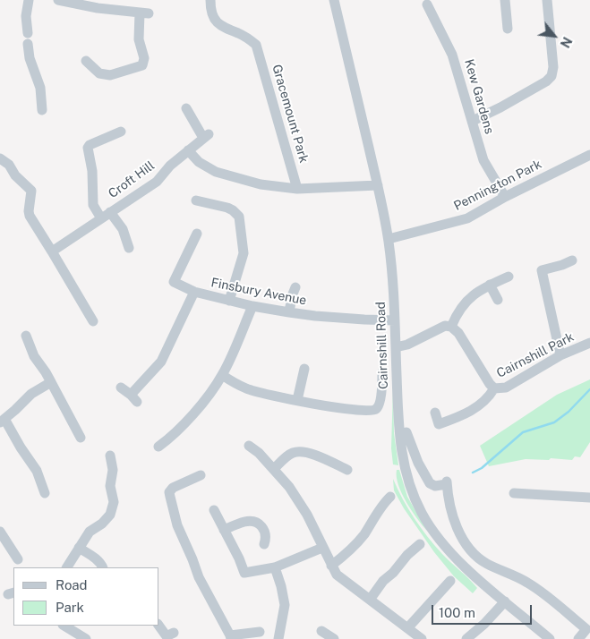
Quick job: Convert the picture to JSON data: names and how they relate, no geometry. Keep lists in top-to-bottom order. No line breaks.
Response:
{"streets":{"street":["Kew Gardens","Gracemount Park","Croft Hill","Pennington Park","Finsbury Avenue","Cairnshill Road","Cairnshill Park"]},"crossings":[["Kew Gardens","Pennington Park"],["Pennington Park","Cairnshill Road"],["Finsbury Avenue","Cairnshill Road"]],"legend":["Road","Park"],"scale_bar":"100 m","north":"bottom right"}
